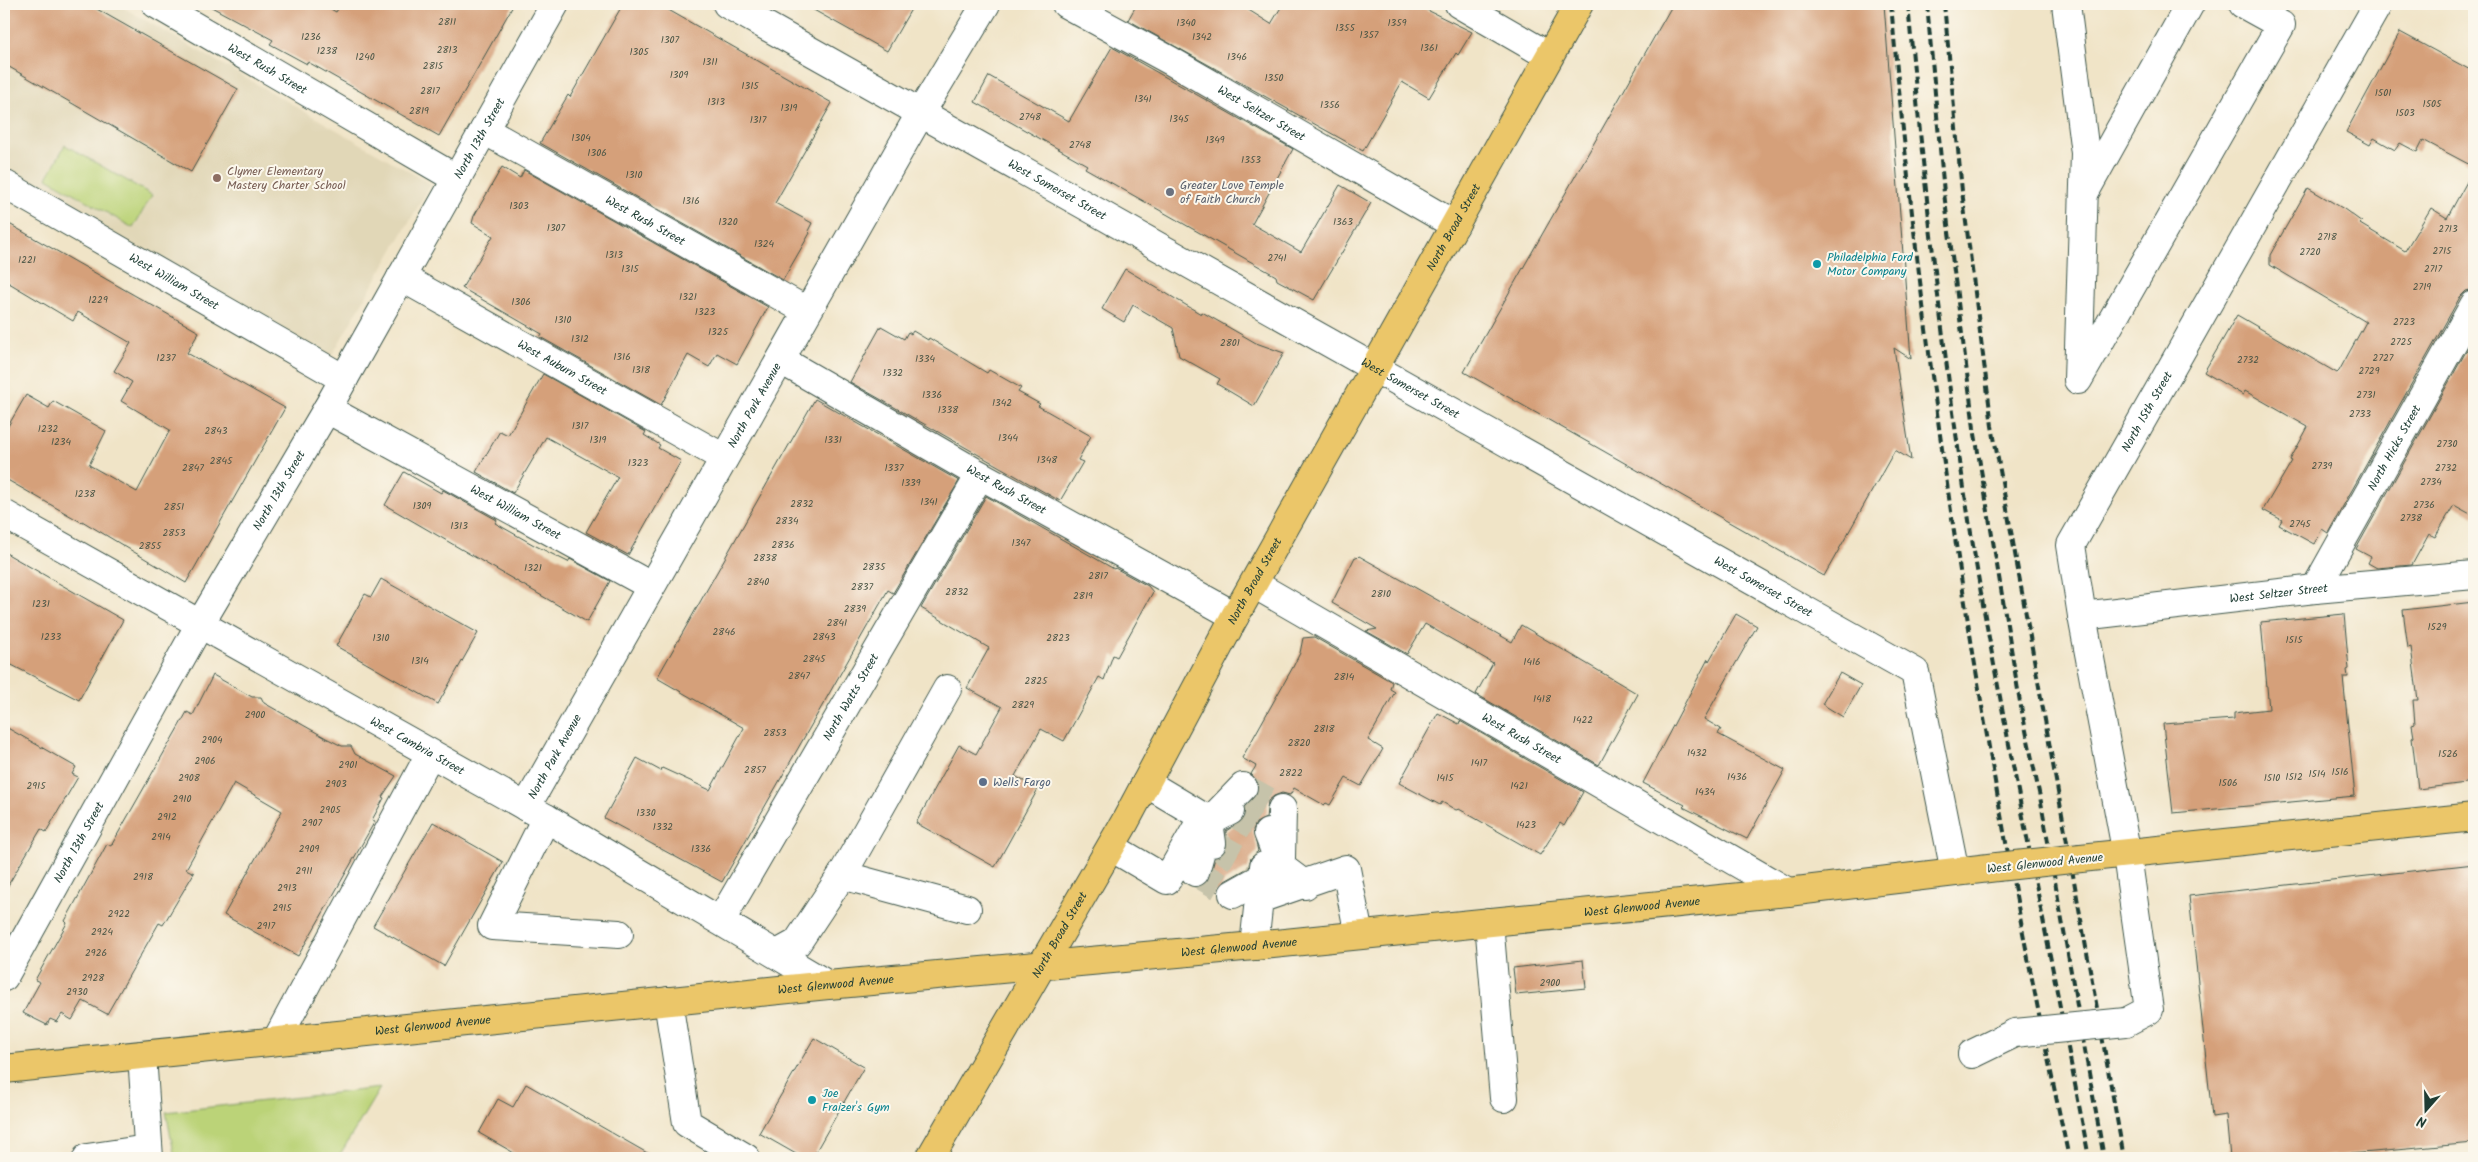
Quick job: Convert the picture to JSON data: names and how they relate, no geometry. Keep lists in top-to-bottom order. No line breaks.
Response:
{"streets":{"main road":["North Broad Street","West Glenwood Avenue"],"street":["West Rush Street","West Seltzer Street","North 13th Street","West Somerset Street","West William Street","West Auburn Street","North Park Avenue","North 15th Street","North Hicks Street","North Watts Street","West Cambria Street"]},"crossings":[["West Rush Street","North 13th Street"],["West Rush Street","North Broad Street"],["West Rush Street","North Park Avenue"],["West Rush Street","North Watts Street"],["West Rush Street","West Glenwood Avenue"],["West Seltzer Street","North Broad Street"],["West Seltzer Street","North 15th Street"],["West Seltzer Street","North Hicks Street"],["North 13th Street","West William Street"],["North 13th Street","West Auburn Street"],["North 13th Street","West Cambria Street"],["West Somerset Street","North Broad Street"],["West Somerset Street","North Park Avenue"],["West Somerset Street","West Glenwood Avenue"],["North Broad Street","West Glenwood Avenue"],["West William Street","North Park Avenue"],["West Auburn Street","North Park Avenue"],["North Park Avenue","West Cambria Street"],["North 15th Street","West Glenwood Avenue"],["North Watts Street","West Cambria Street"],["West Cambria Street","West Glenwood Avenue"]],"places":["Clymer Elementary Mastery Charter School","Greater Love Temple of Faith Church","Philadelphia Ford Motor Company","Wells Fargo","Joe Fraizer's Gym"],"house_numbers":["2811","1340","1359","1355","1357","1236","1342","1307","1361","2813","1238","1305","1240","1346","1311","2815","1309","1350","1315","2817","1501","1341","1313","1505","1356","1319","2819","1503","2748","1345","1317","1304","1349","2748","1306","1353","1310","1316","1303","1320","1363","1307","2713","2718","1324","2715","2720","1313","2741","1221","1315","2717","2719","1321","1229","1306","1323","1310","2723","1325","1312","2725","2801","1316","1237","2727","1334","2732","1318","2729","1332","1336","2731","1342","1338","2733","1317","1232","2843","1344","1319","1331","1234","2730","1348","2845","1323","2739","2847","1337","2732","2734","1339","1238","1341","2832","2736","1309","2851","2738","2834","2745","1313","2853","1347","2836","2855","2838","2835","1321","2817","2840","2837","2832","2810","2819","1231","2839","2841","1529","2846","1233","2843","1310","2823","1515","2845","1314","1416","2847","2814","2825","1418","2829","2900","1422","2818","2853","2904","2820","1432","1526","2906","1417","2901","2857","1516","2822","1514","1436","1512","2908","1415","1510","1506","2903","2915","1421","1434","2910","2905","1330","2912","2907","1423","1332","2914","2909","1336","2911","2918","2913","2915","2922","2917","2924","2926","2928","2900","2930"],"north":"bottom"}
